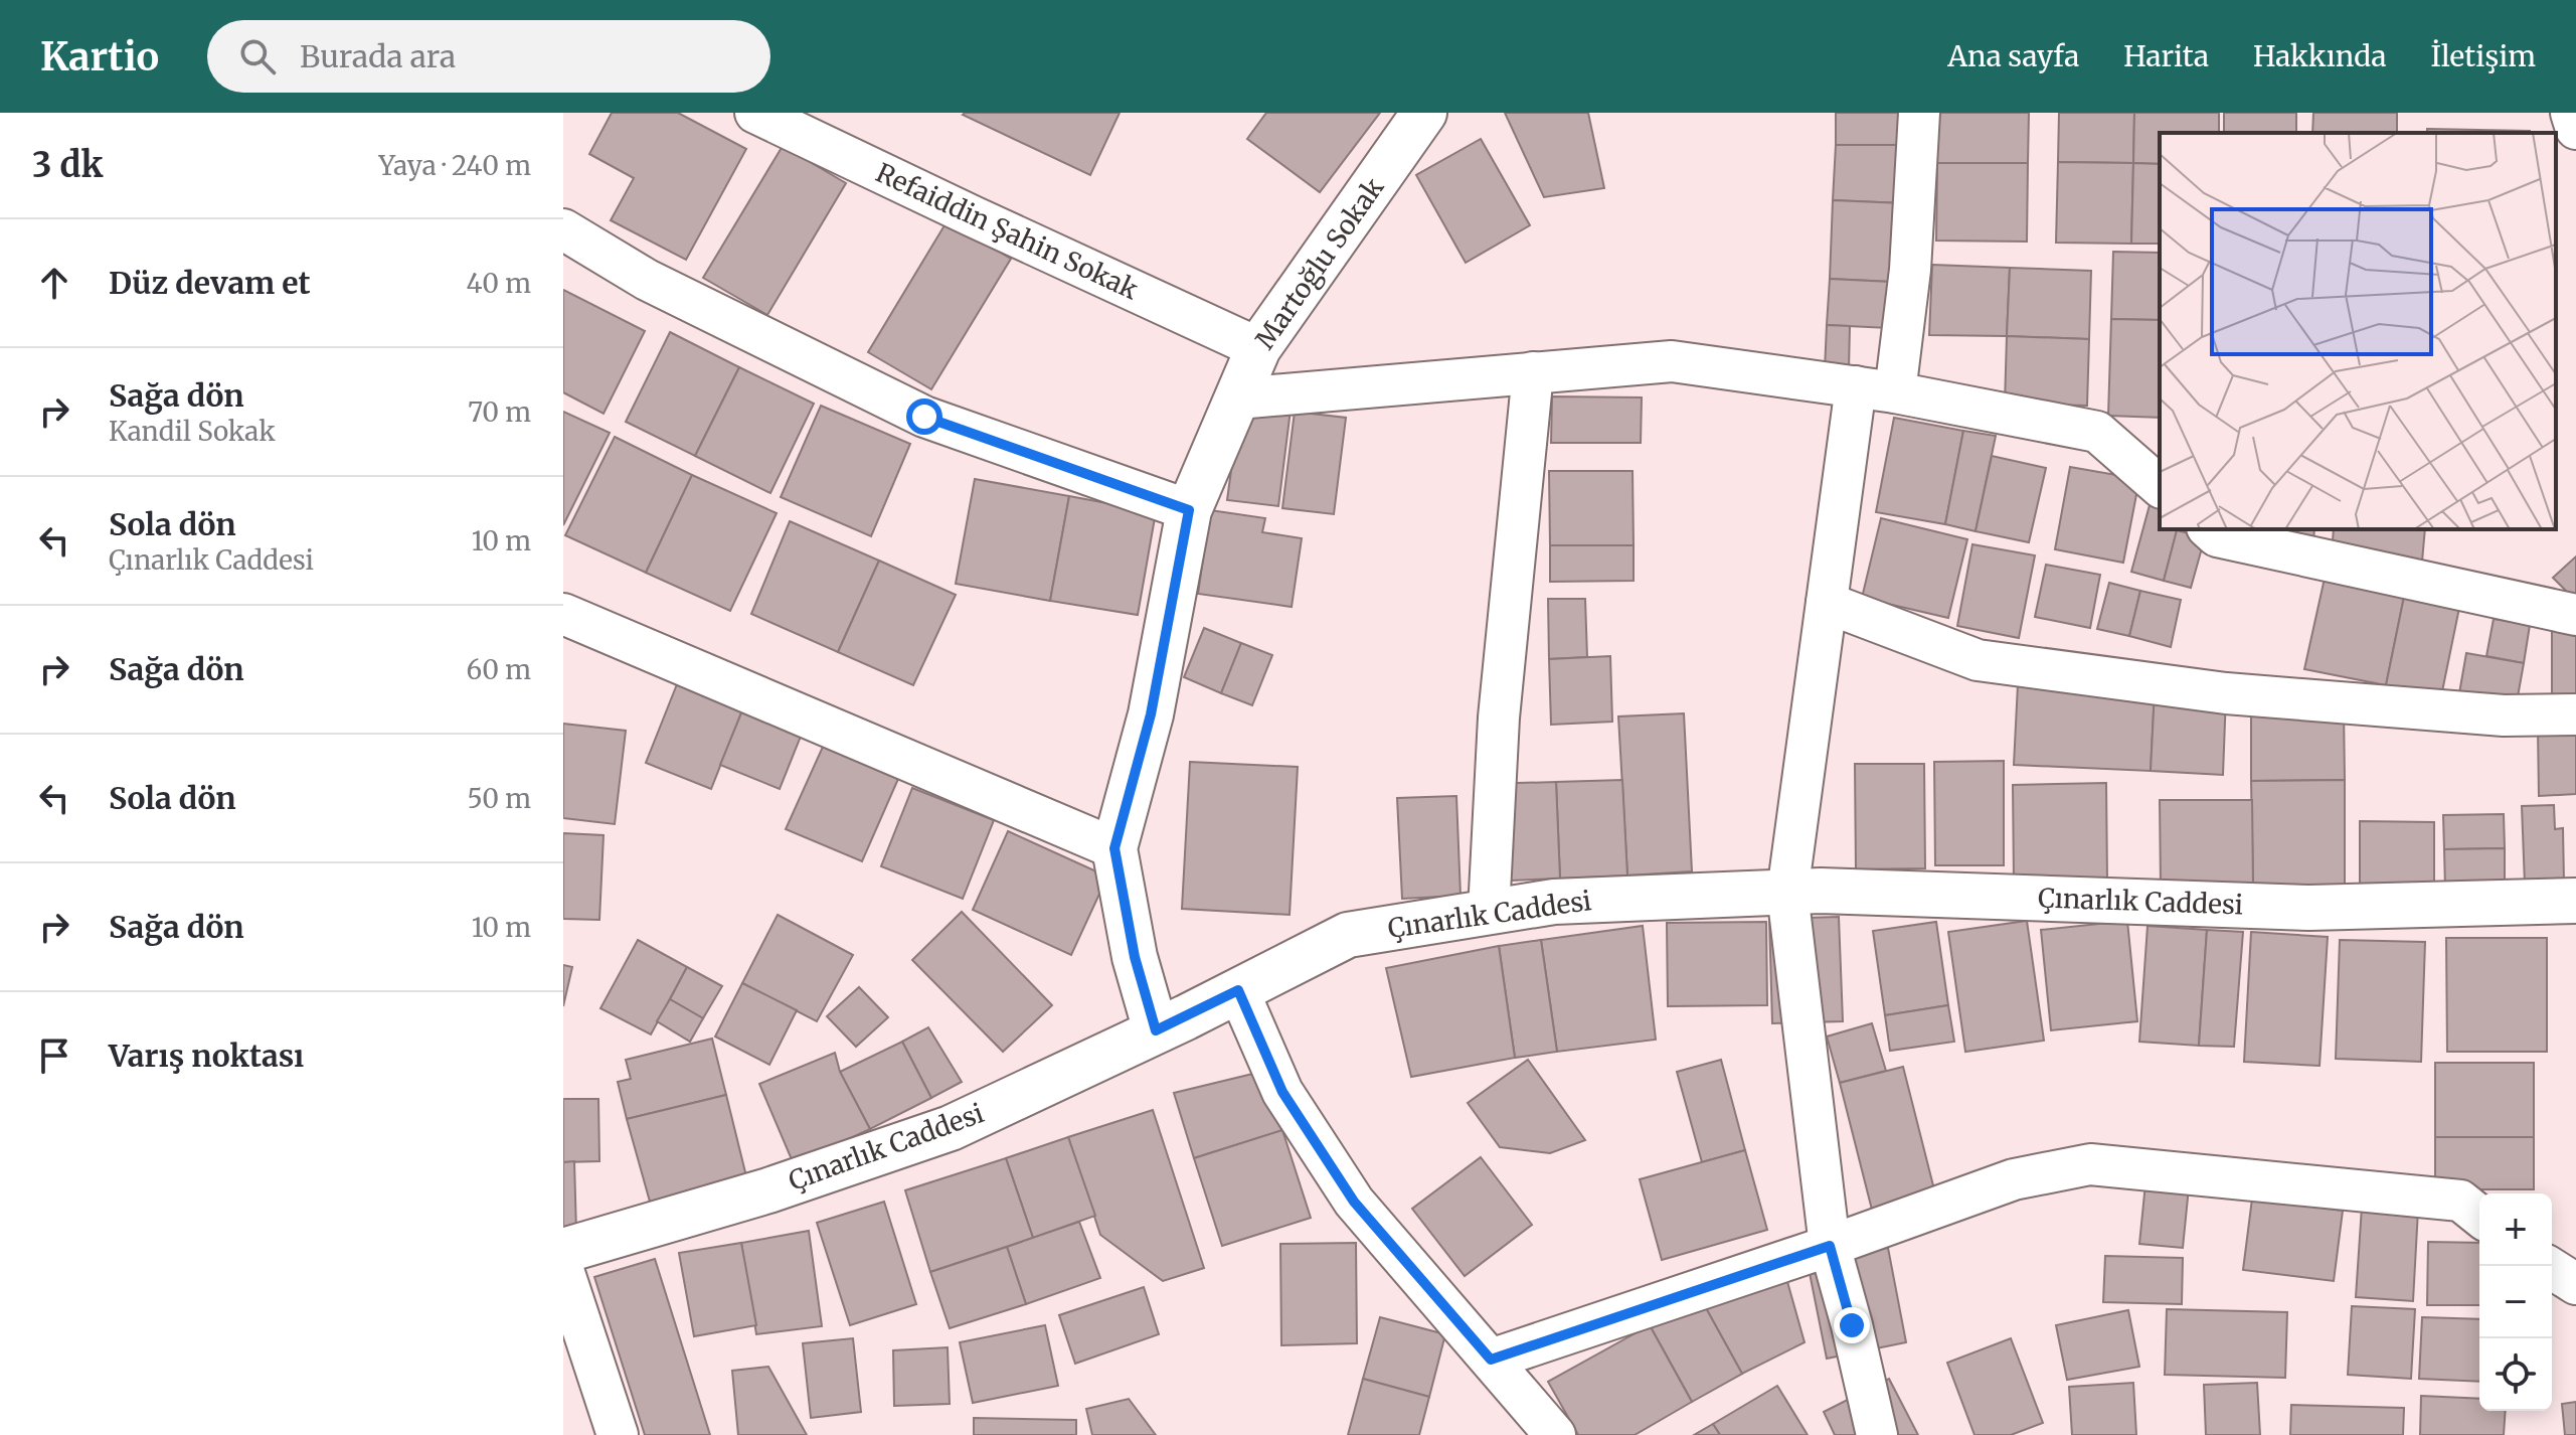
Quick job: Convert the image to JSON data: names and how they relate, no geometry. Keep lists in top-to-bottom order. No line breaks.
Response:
{"streets":{"street":["Refaiddin Şahin Sokak","Martoğlu Sokak","Çınarlık Caddesi"]},"crossings":[["Refaiddin Şahin Sokak","Martoğlu Sokak"]],"page":{"header":"Kartio","search":"Burada ara","nav":["Ana sayfa","Harita","Hakkında","İletişim"],"heading":["3 dk","Yaya · 240 m"],"list":[["Düz devam et","40 m"],["Sağa dön","Kandil Sokak","70 m"],["Sola dön","Çınarlık Caddesi","10 m"],["Sağa dön","60 m"],["Sola dön","50 m"],["Sağa dön","10 m"],"Varış noktası"],"map_buttons":["+","−"]}}
